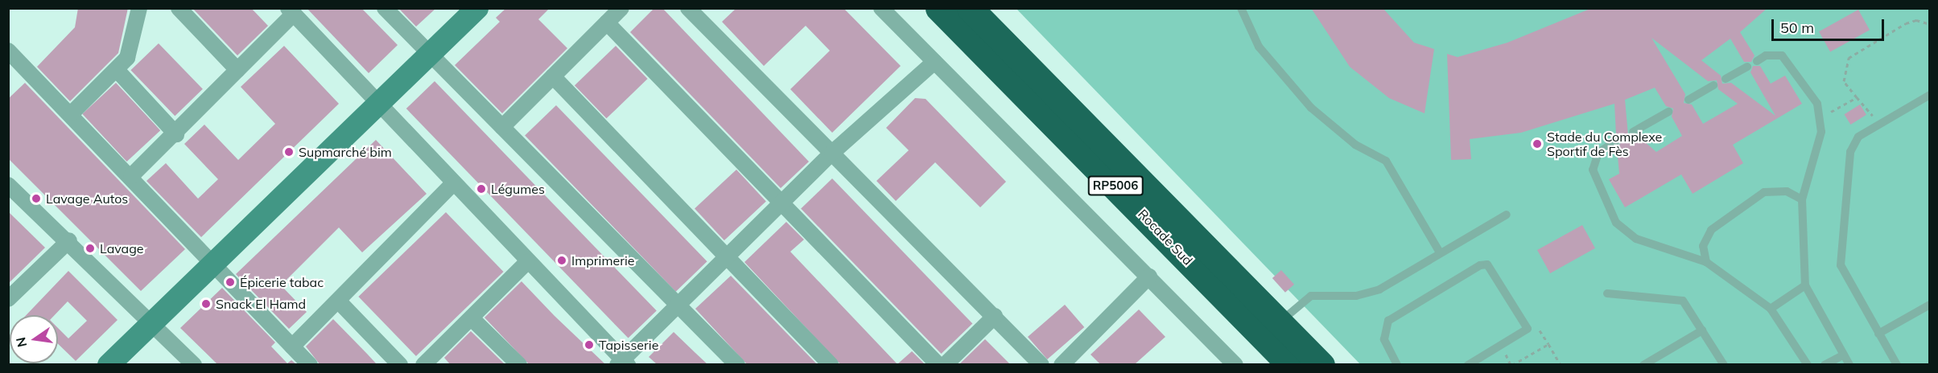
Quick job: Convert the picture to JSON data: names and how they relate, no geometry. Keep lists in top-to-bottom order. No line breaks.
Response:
{"streets":{"highway":["RP5006","Rocade Sud"]},"crossings":[["RP5006","Rocade Sud"]],"places":["Stade du Complexe Sportif de Fès","Supmarché bim","Légumes","Lavage Autos","Lavage","Imprimerie","Épicerie tabac","Snack El Hamd","Tapisserie"],"scale_bar":"50 m","north":"left"}
